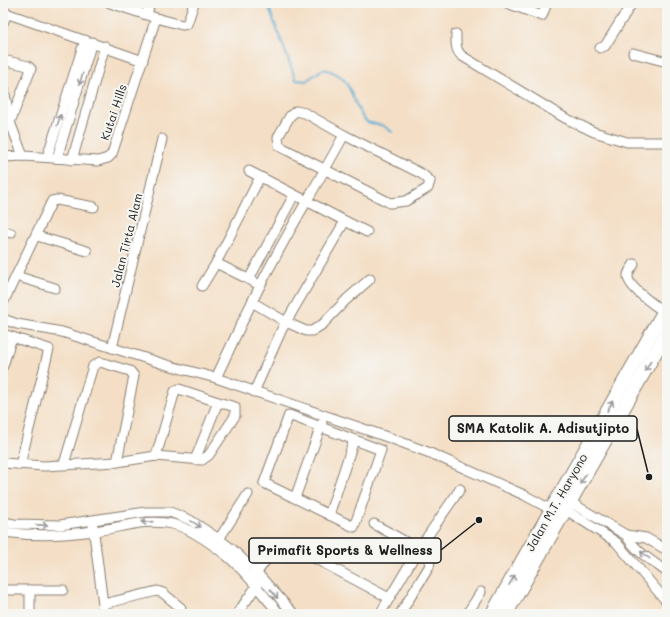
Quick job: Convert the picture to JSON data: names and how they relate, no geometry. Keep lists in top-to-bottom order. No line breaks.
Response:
{"streets":{"highway":["Jalan M.T. Haryono"],"street":["Kutai Hills","Jalan Tirta Alam"]},"places":["SMA Katolik A. Adisutjipto","Primafit Sports & Wellness"]}
